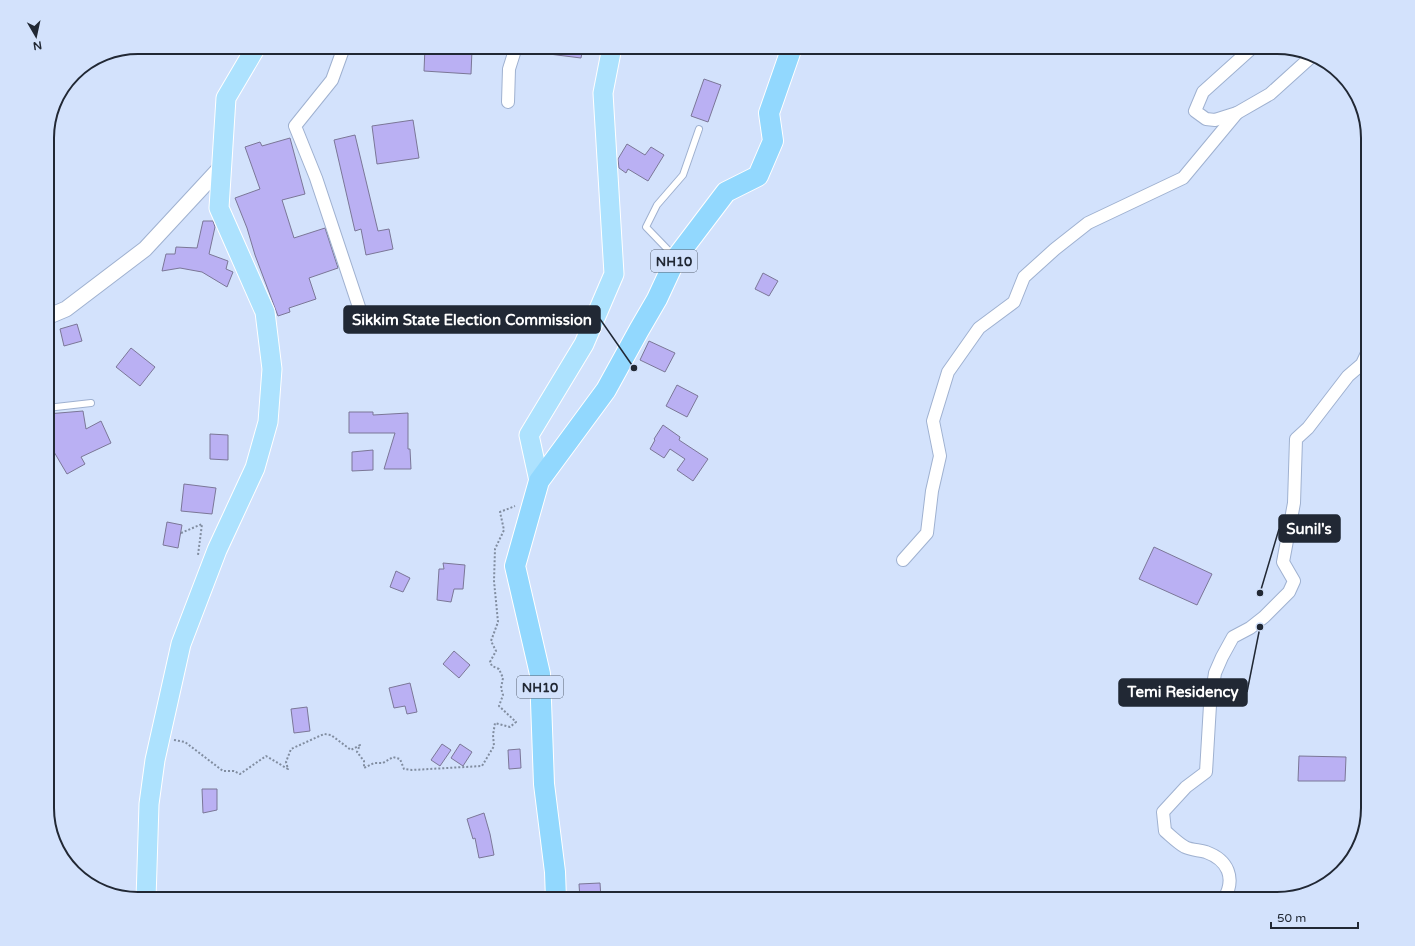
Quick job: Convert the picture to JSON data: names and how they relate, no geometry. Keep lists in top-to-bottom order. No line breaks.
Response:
{"streets":{"highway":["NH10"]},"places":["Sikkim State Election Commission","Sunil's","Temi Residency"],"scale_bar":"50 m","north":"bottom"}
